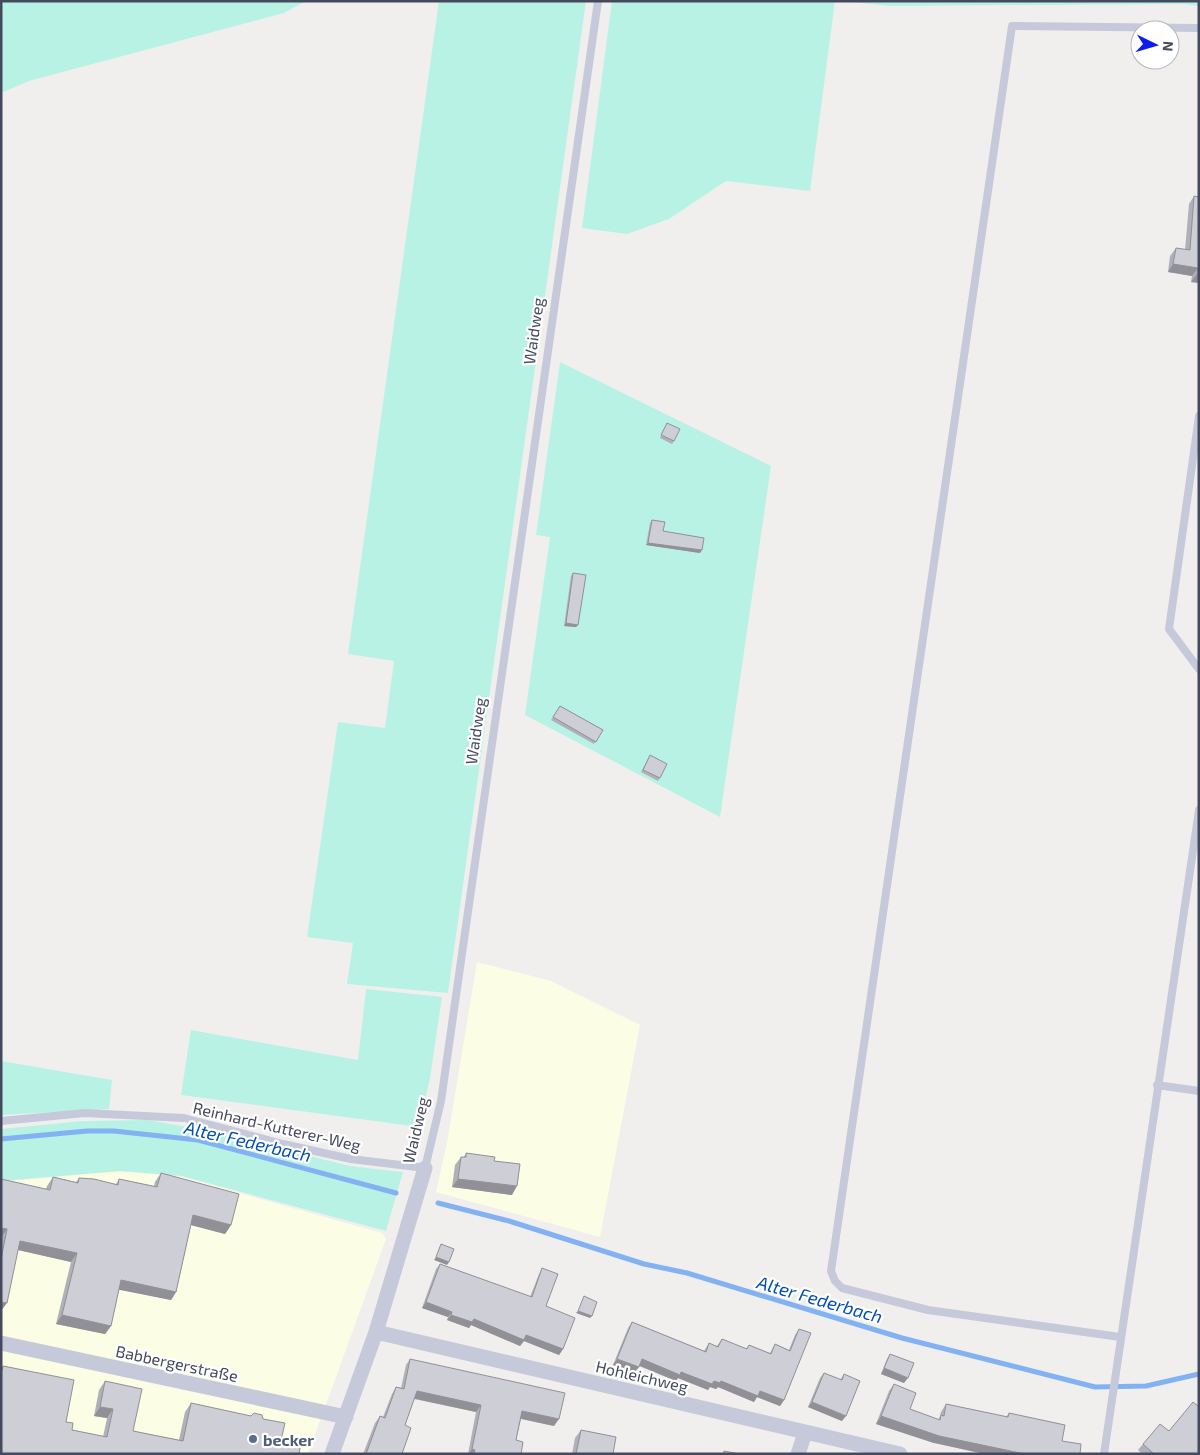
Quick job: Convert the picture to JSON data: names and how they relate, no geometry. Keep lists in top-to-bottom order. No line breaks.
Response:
{"streets":{"street":["Waidweg","Babbergerstraße","Hohleichweg"],"lane":["Reinhard-Kutterer-Weg"]},"crossings":[["Waidweg","Reinhard-Kutterer-Weg"],["Waidweg","Babbergerstraße"],["Waidweg","Hohleichweg"]],"water":["Alter Federbach"],"places":["becker"],"north":"right"}
